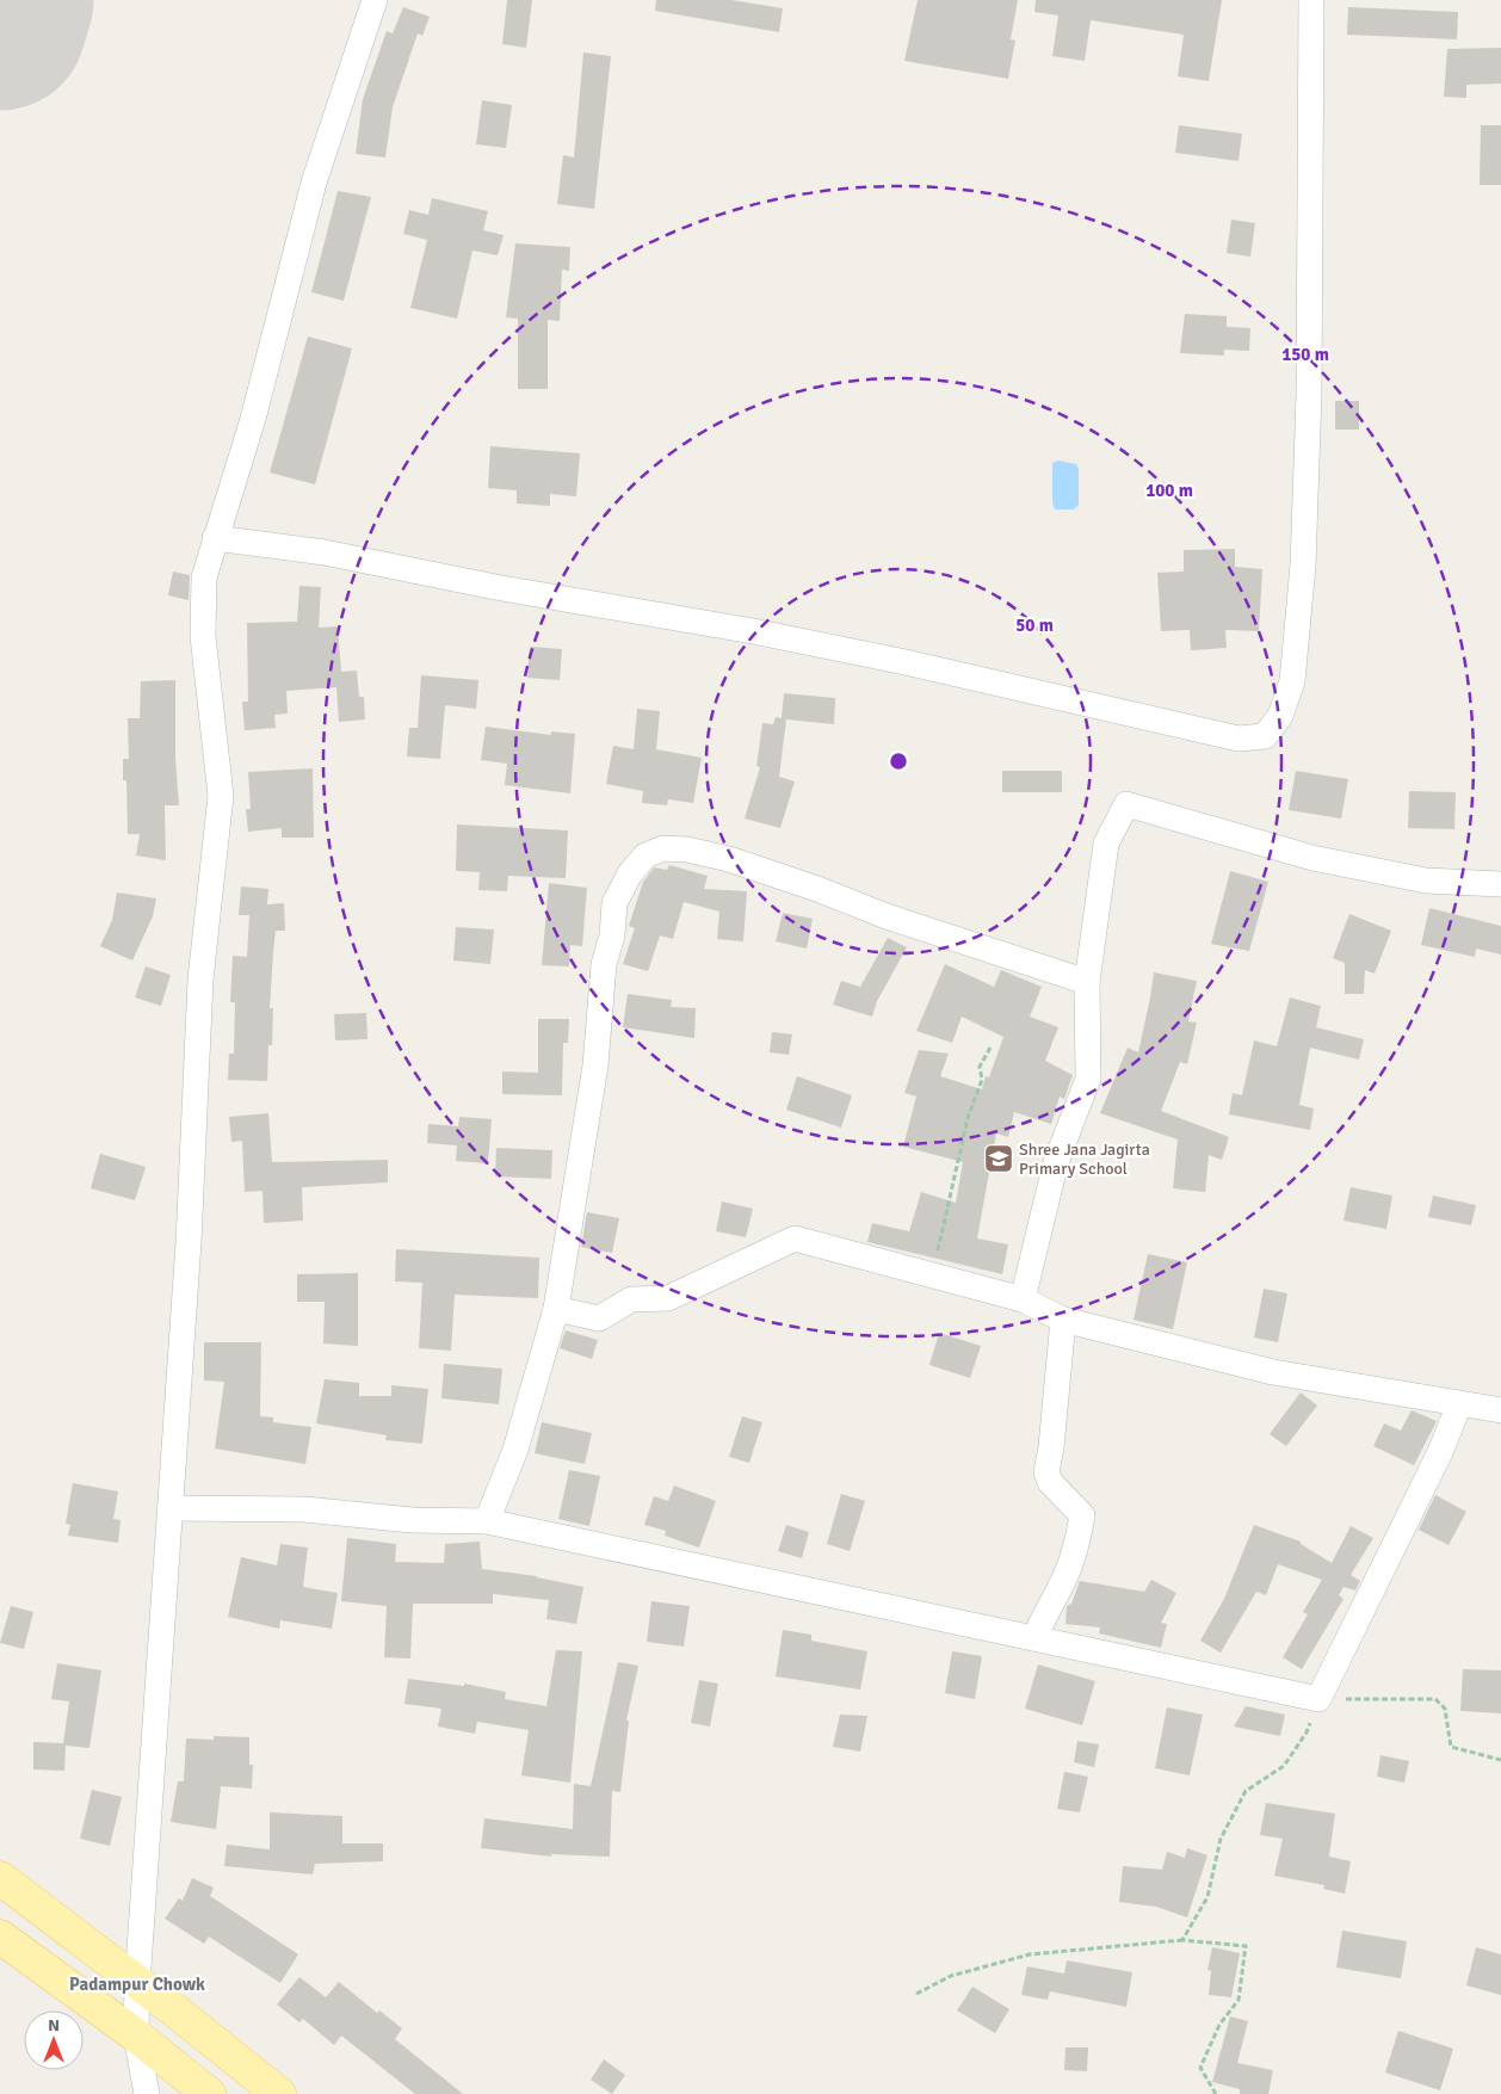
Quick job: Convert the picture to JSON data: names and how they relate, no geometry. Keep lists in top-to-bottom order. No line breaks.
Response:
{"districts":["Padampur Chowk"],"places":{"school or university":["Shree Jana Jagirta Primary School"]},"north":"top","rings":["150 m","100 m","50 m"]}
